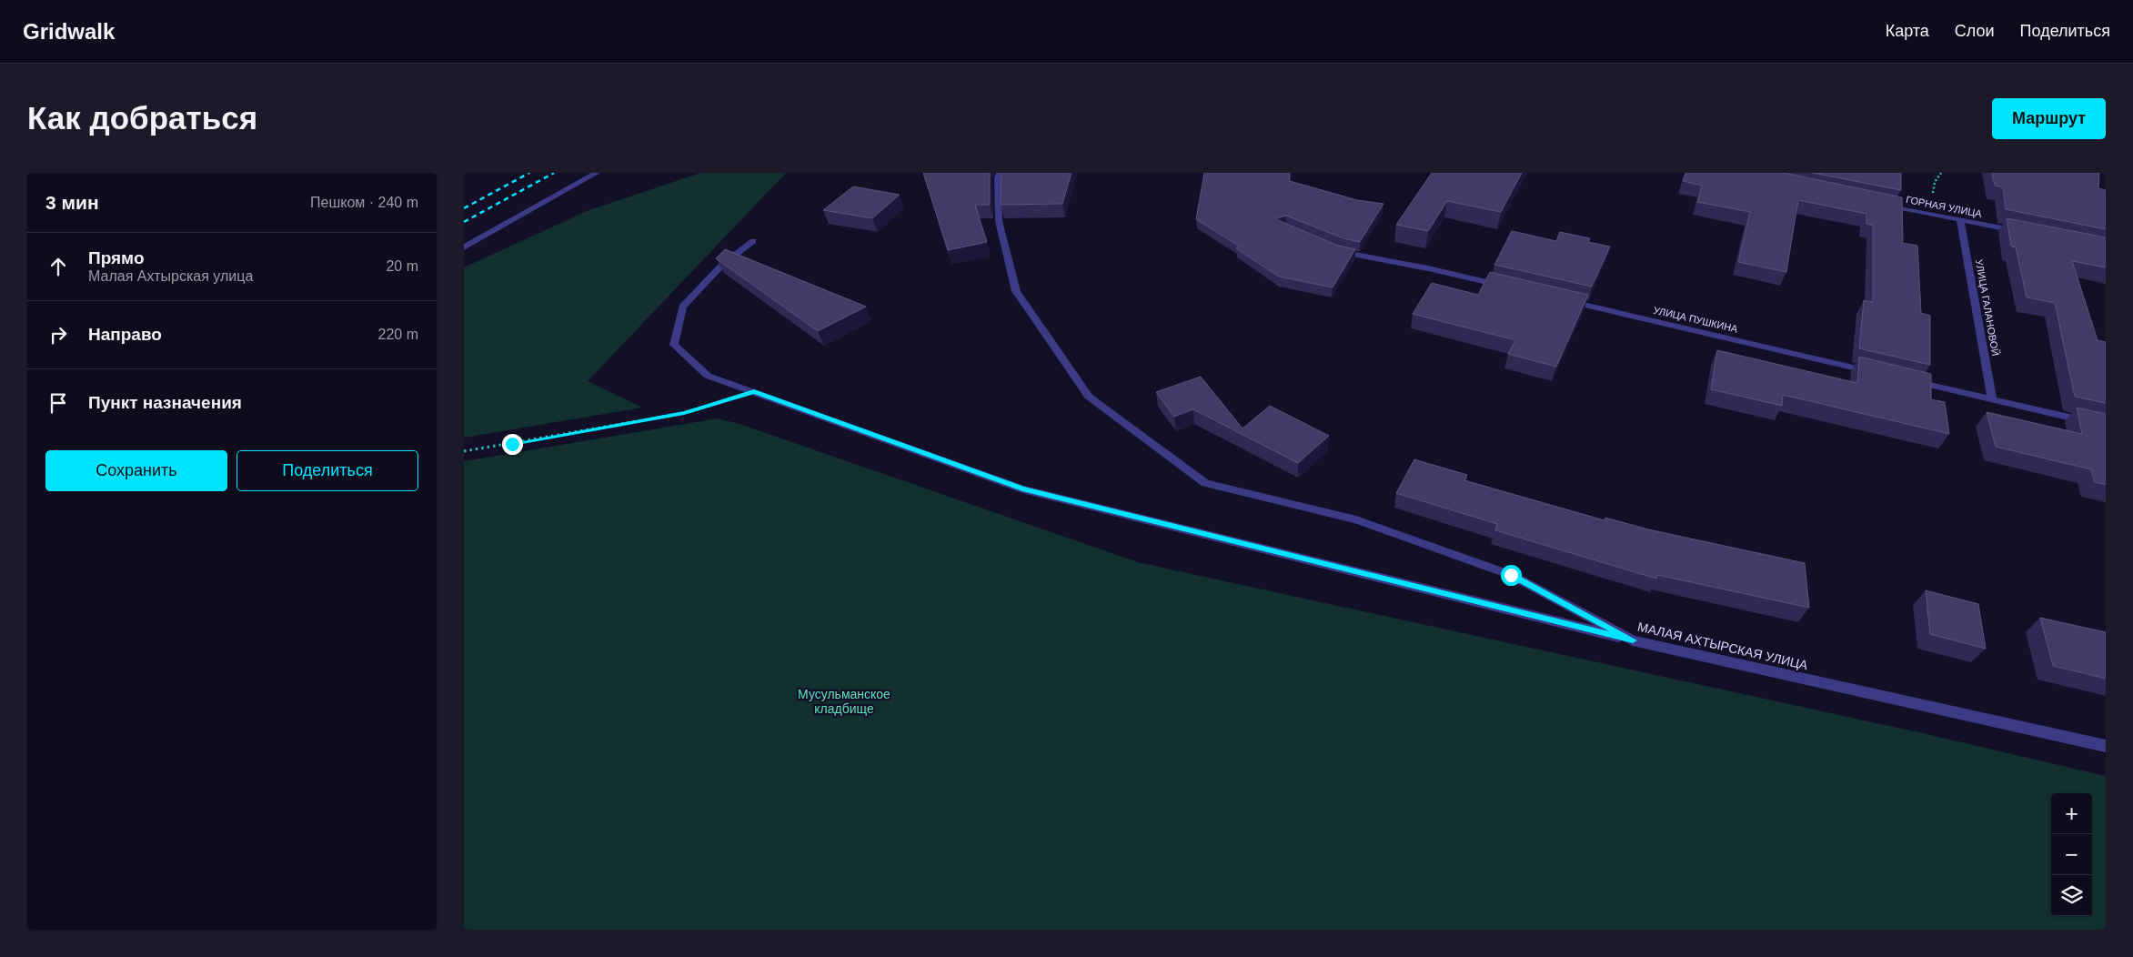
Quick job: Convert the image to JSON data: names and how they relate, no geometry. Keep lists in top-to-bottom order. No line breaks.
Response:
{"streets":{"street":["ГОРНАЯ УЛИЦА","УЛИЦА ГАЛАНОВОЙ","УЛИЦА ПУШКИНА","МАЛАЯ АХТЫРСКАЯ УЛИЦА"]},"crossings":[["ГОРНАЯ УЛИЦА","УЛИЦА ГАЛАНОВОЙ"]],"parks":["Мусульманское кладбище"],"page":{"header":"Gridwalk","nav":["Карта","Слои","Поделиться"],"buttons":["Маршрут",["Сохранить","Поделиться"]],"title":"Как добраться","heading":["3 мин","Пешком · 240 m"],"list":[["Прямо","Малая Ахтырская улица","20 m"],["Направо","220 m"],"Пункт назначения"],"map_buttons":["+","−"]}}
